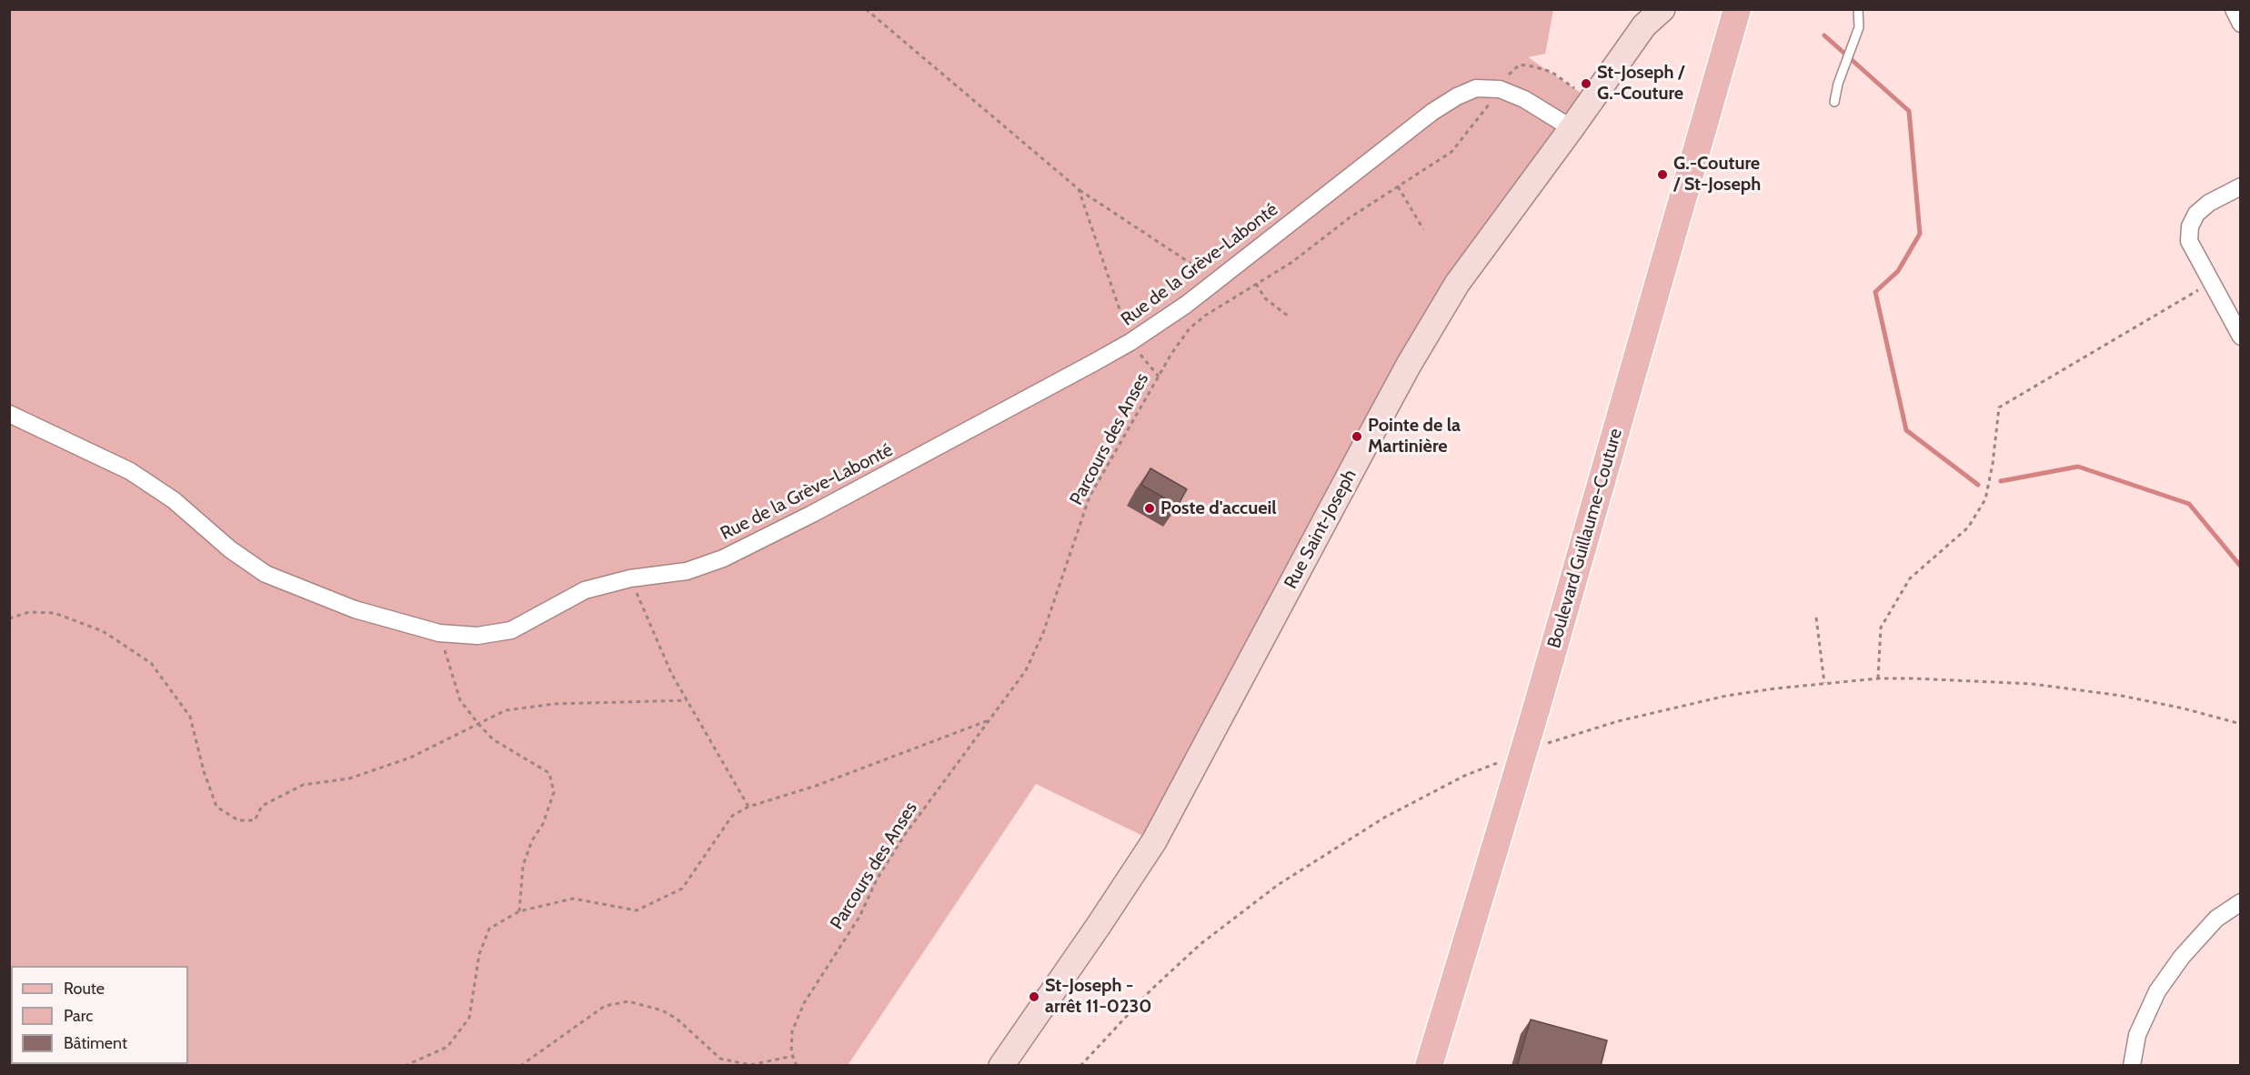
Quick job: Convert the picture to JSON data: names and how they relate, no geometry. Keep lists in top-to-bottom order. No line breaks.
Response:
{"streets":{"main road":["Boulevard Guillaume-Couture"],"street":["Rue de la Grève-Labonté","Rue Saint-Joseph"],"path":["Parcours des Anses"]},"crossings":[["Rue de la Grève-Labonté","Parcours des Anses"],["Rue de la Grève-Labonté","Rue Saint-Joseph"],["Parcours des Anses","Rue Saint-Joseph"]],"places":["St-Joseph / G.-Couture","G.-Couture / St-Joseph","Pointe de la Martinière","Poste d'accueil","St-Joseph - arrêt 11-0230"],"legend":["Route","Parc","Bâtiment"]}
